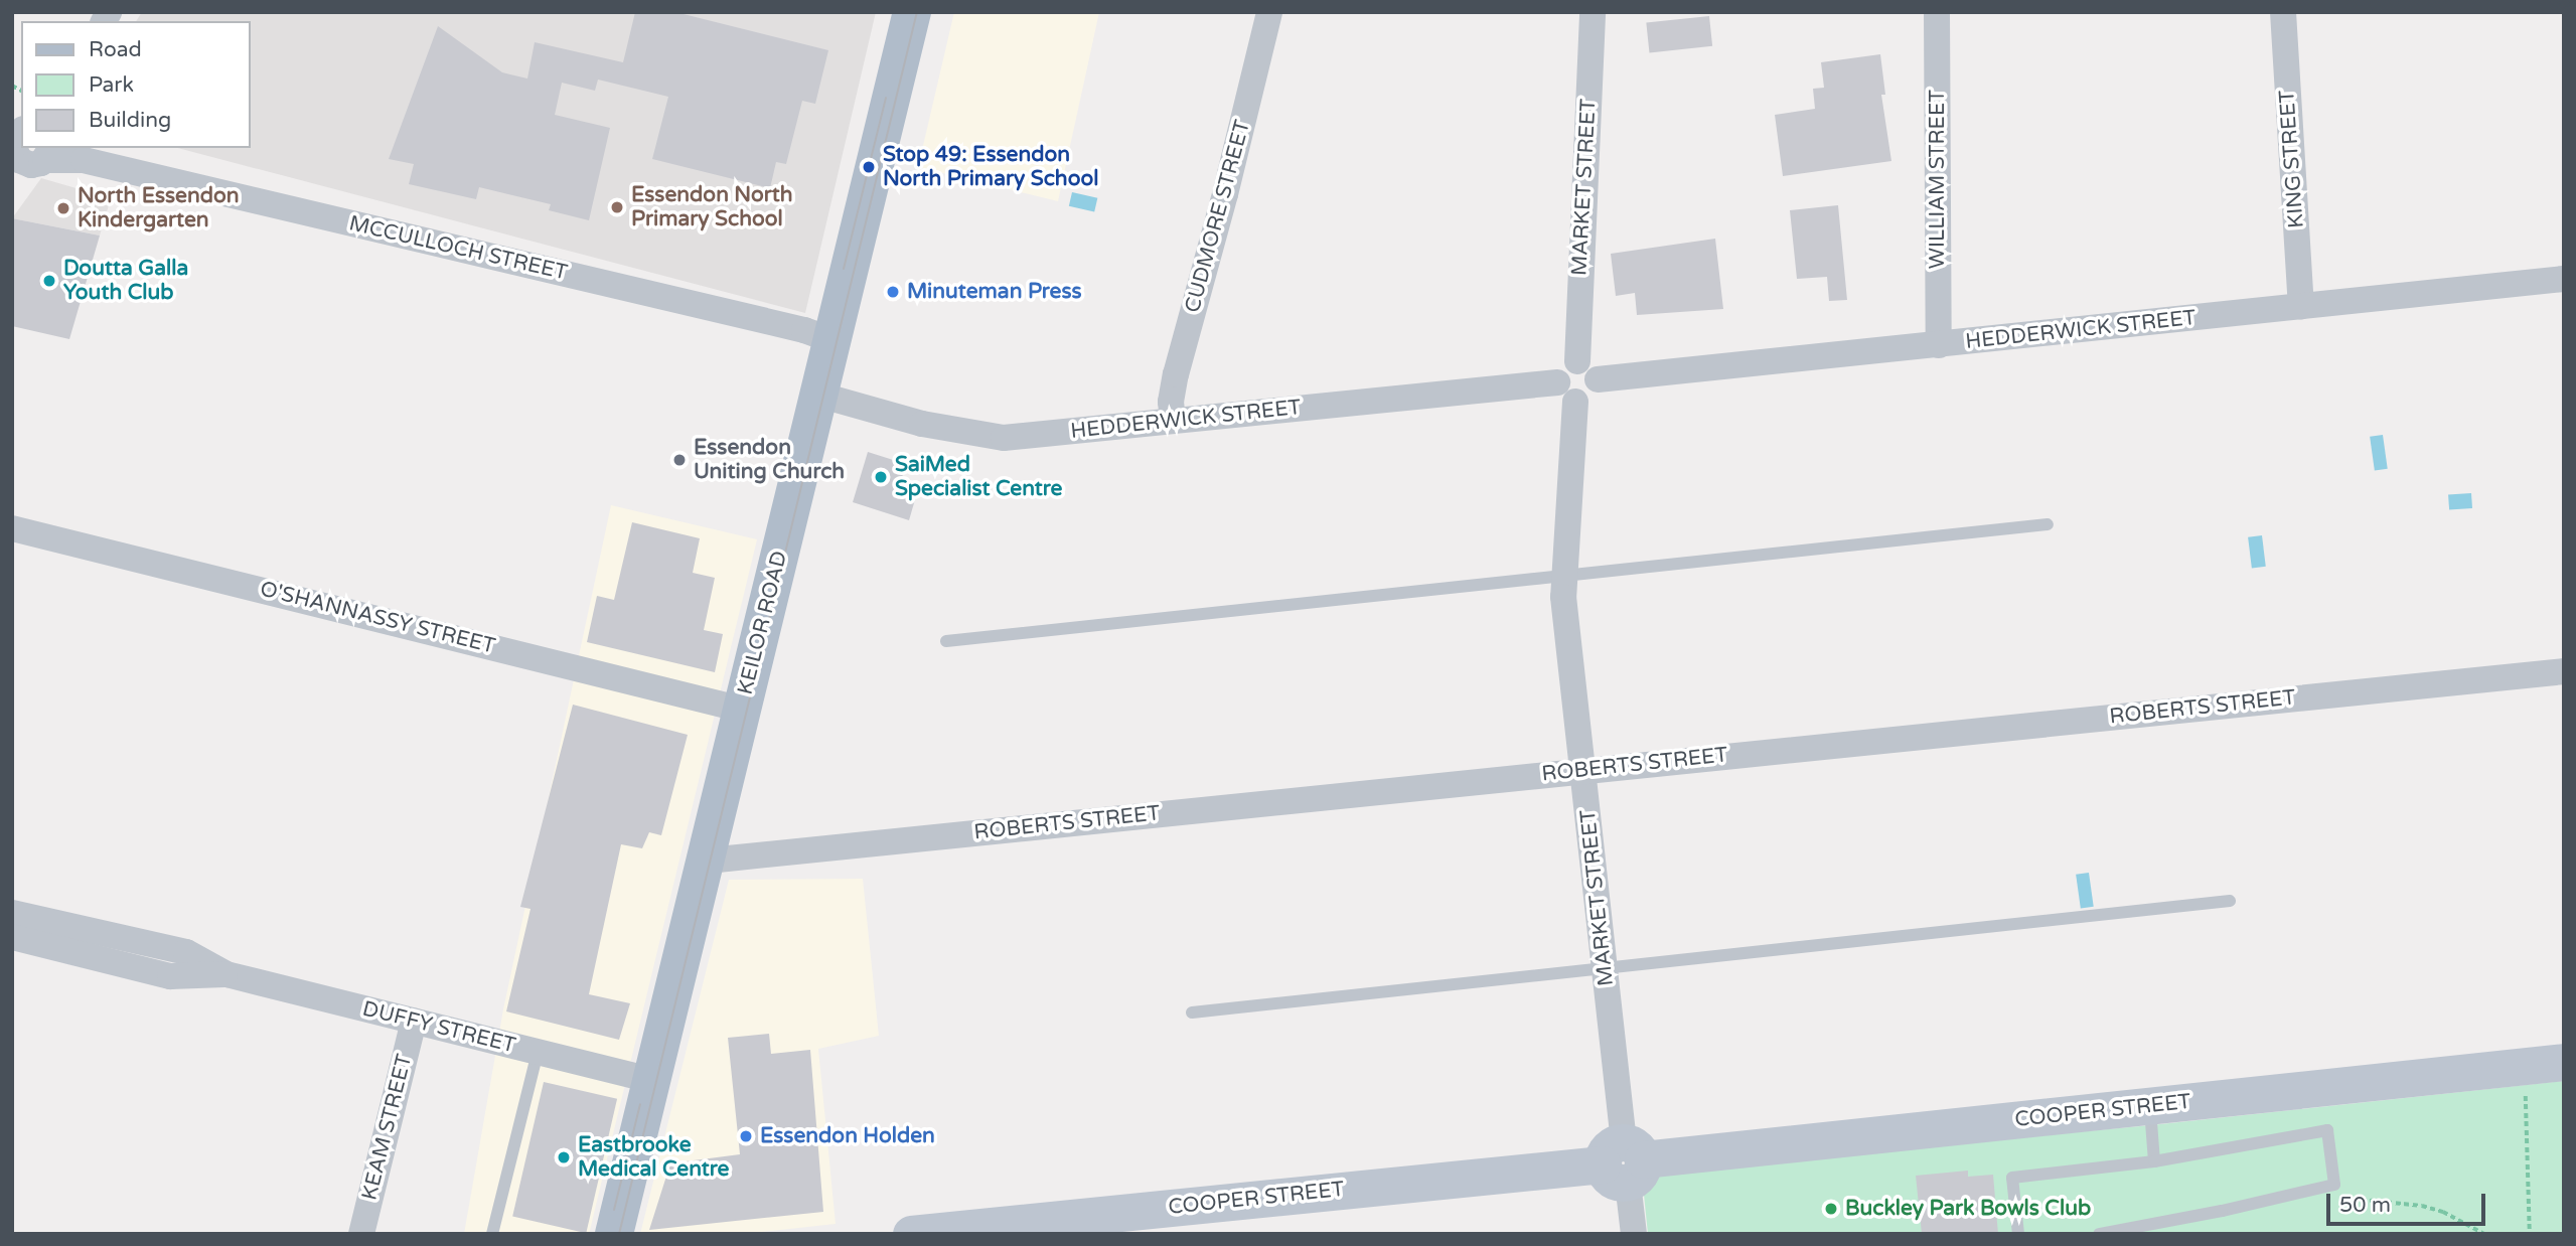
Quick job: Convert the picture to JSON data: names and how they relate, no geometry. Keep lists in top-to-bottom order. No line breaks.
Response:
{"streets":{"main road":["KEILOR ROAD"],"street":["KING STREET","WILLIAM STREET","MARKET STREET","CUDMORE STREET","MCCULLOCH STREET","HEDDERWICK STREET","O'SHANNASSY STREET","ROBERTS STREET","DUFFY STREET","COOPER STREET","KEAM STREET"]},"crossings":[["KING STREET","HEDDERWICK STREET"],["WILLIAM STREET","HEDDERWICK STREET"],["MARKET STREET","HEDDERWICK STREET"],["MARKET STREET","ROBERTS STREET"],["MARKET STREET","COOPER STREET"],["CUDMORE STREET","HEDDERWICK STREET"],["MCCULLOCH STREET","KEILOR ROAD"],["HEDDERWICK STREET","KEILOR ROAD"],["O'SHANNASSY STREET","KEILOR ROAD"],["KEILOR ROAD","ROBERTS STREET"],["KEILOR ROAD","DUFFY STREET"],["DUFFY STREET","KEAM STREET"]],"places":["Stop 49: Essendon North Primary School","Essendon North Primary School","North Essendon Kindergarten","Doutta Galla Youth Club","Minuteman Press","Essendon Uniting Church","SaiMed Specialist Centre","Essendon Holden","Eastbrooke Medical Centre","Buckley Park Bowls Club"],"legend":["Road","Park","Building"],"scale_bar":"50 m"}
